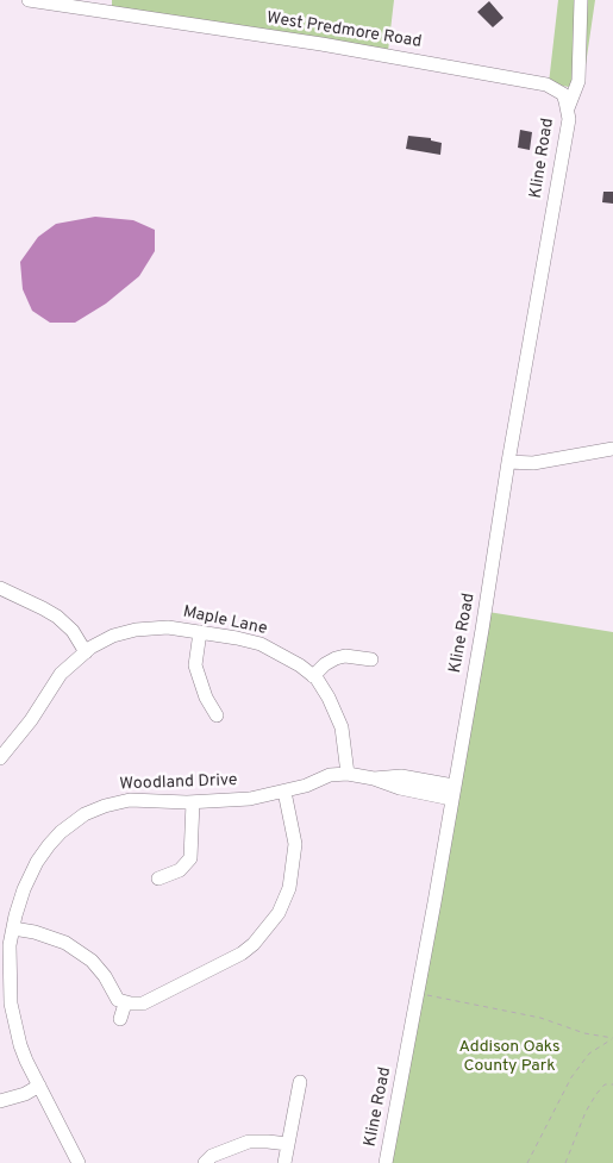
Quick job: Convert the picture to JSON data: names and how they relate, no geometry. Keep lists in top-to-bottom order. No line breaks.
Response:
{"streets":{"street":["West Predmore Road","Kline Road","Maple Lane","Woodland Drive"]},"crossings":[["West Predmore Road","Kline Road"],["Kline Road","Woodland Drive"],["Maple Lane","Woodland Drive"]],"parks":["Addison Oaks County Park"]}
